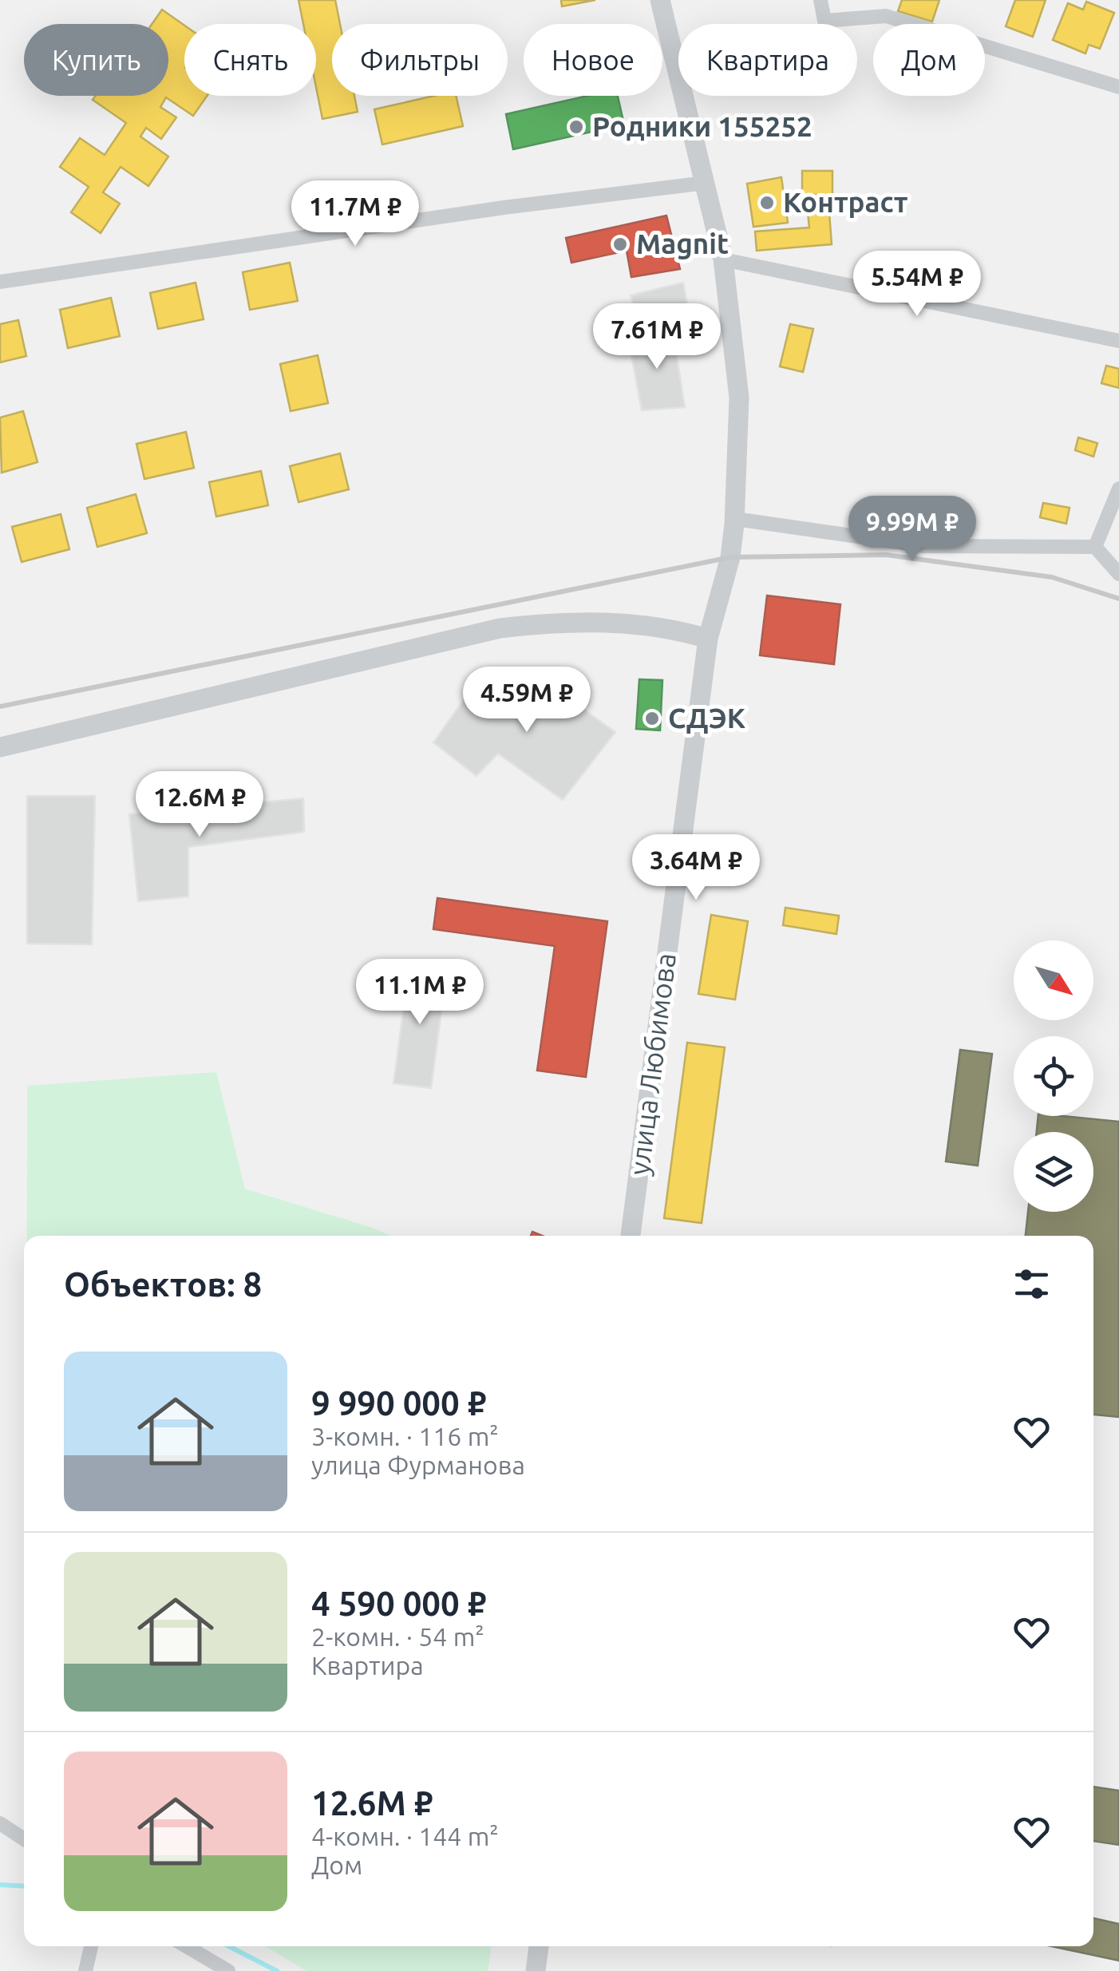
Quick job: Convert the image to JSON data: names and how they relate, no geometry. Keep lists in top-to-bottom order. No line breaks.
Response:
{"streets":{"main road":["улица Любимова"]},"places":["Родники 155252","Контраст","Magnit","СДЭК"],"north":"bottom right","page":{"chip":["Купить","Снять","Фильтры","Новое","Квартира","Дом"],"price":["11.7M ₽","5.54M ₽","7.61M ₽","9.99M ₽","4.59M ₽","12.6M ₽","3.64M ₽","11.1M ₽"],"heading":"Объектов: 8","list":[{"name":"9 990 000 ₽","note":"3-комн. · 116 m² · улица Фурманова"},{"name":"4 590 000 ₽","note":"2-комн. · 54 m² · Квартира"},{"name":"12.6M ₽","note":"4-комн. · 144 m² · Дом"}]}}
